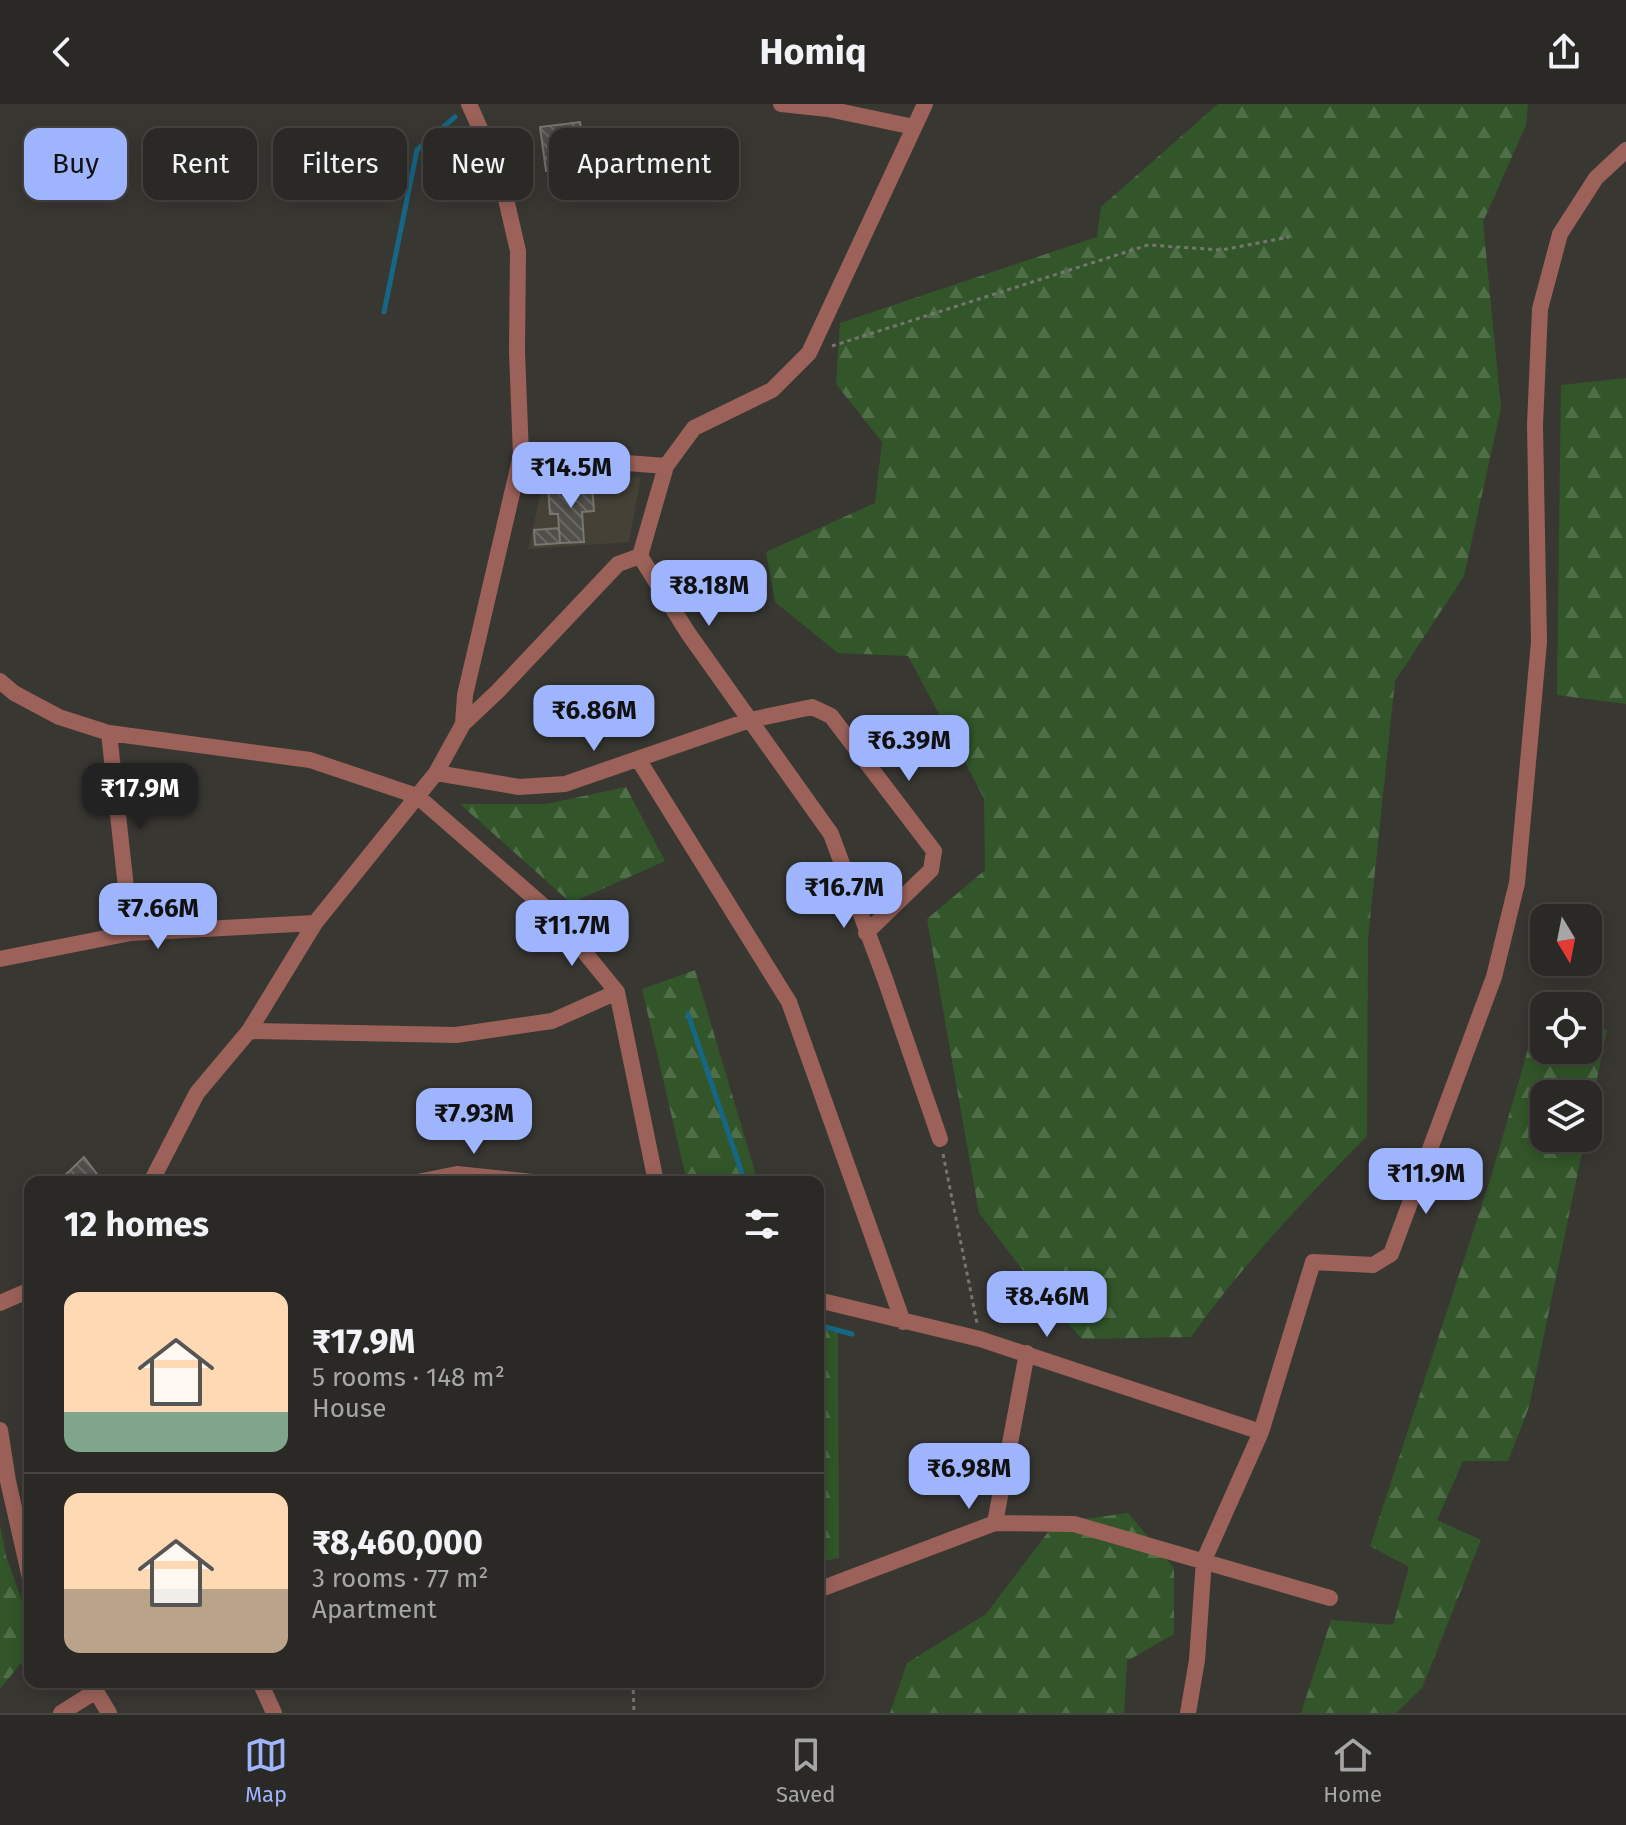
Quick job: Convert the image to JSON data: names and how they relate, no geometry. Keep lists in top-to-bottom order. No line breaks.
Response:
{"north":"bottom","page":{"header":"Homiq","chip":["Buy","Rent","Filters","New","Apartment"],"price":["₹14.5M","₹8.18M","₹6.86M","₹6.39M","₹17.9M","₹16.7M","₹7.66M","₹11.7M","₹7.93M","₹11.9M","₹8.46M","₹6.98M"],"heading":"12 homes","list":[{"name":"₹17.9M","note":"5 rooms · 148 m² · House"},{"name":"₹8,460,000","note":"3 rooms · 77 m² · Apartment"}],"tabs":["Map","Saved","Home"]}}
